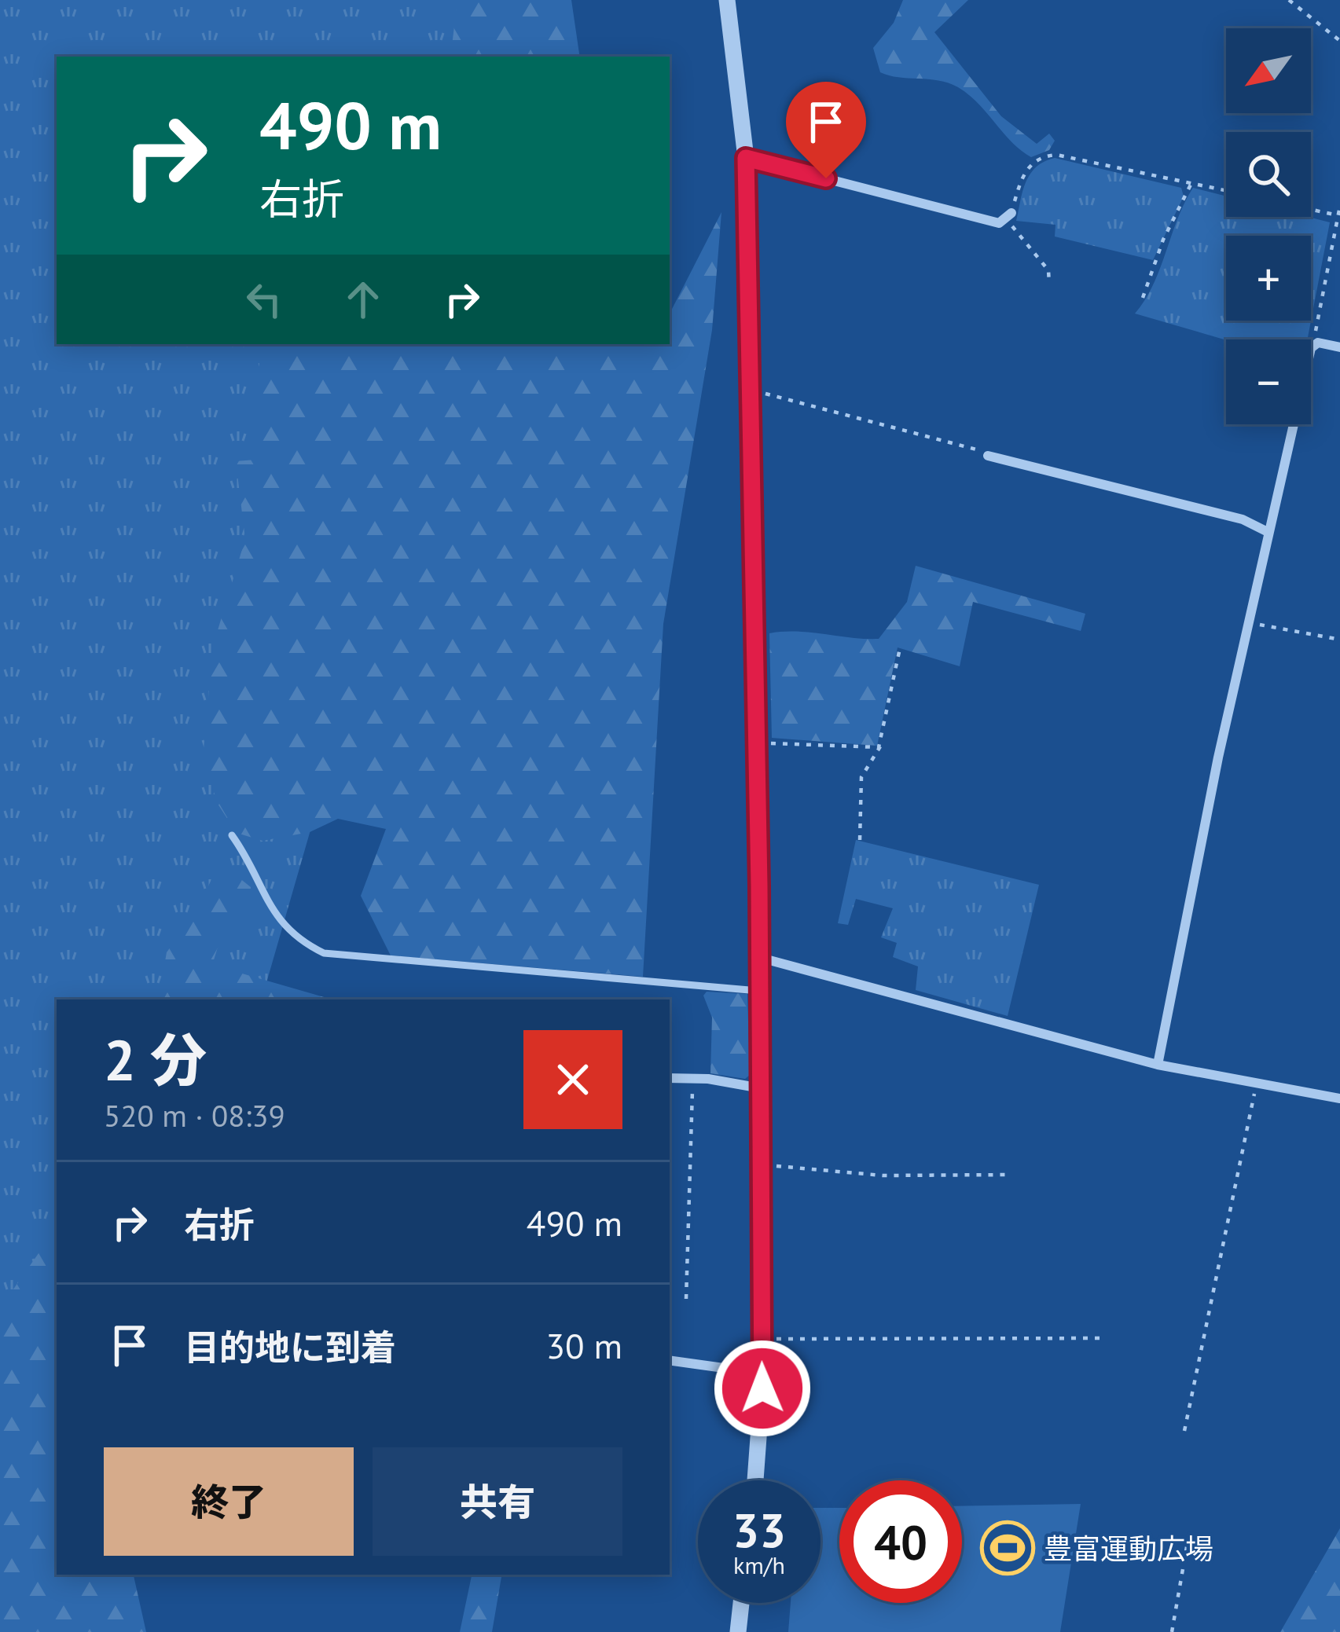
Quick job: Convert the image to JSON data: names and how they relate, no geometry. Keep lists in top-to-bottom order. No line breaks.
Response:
{"places":{"sports":["豊富運動広場"]},"north":"bottom left","page":{"map_buttons":["+","−"],"turn":["490 m","右折"],"heading":["2 分","520 m · 08:39"],"list":[{"name":"右折","value":"490 m"},{"name":"目的地に到着","value":"30 m"}],"buttons":["終了","共有"],"speed":"33 km/h","limit":"40"}}
